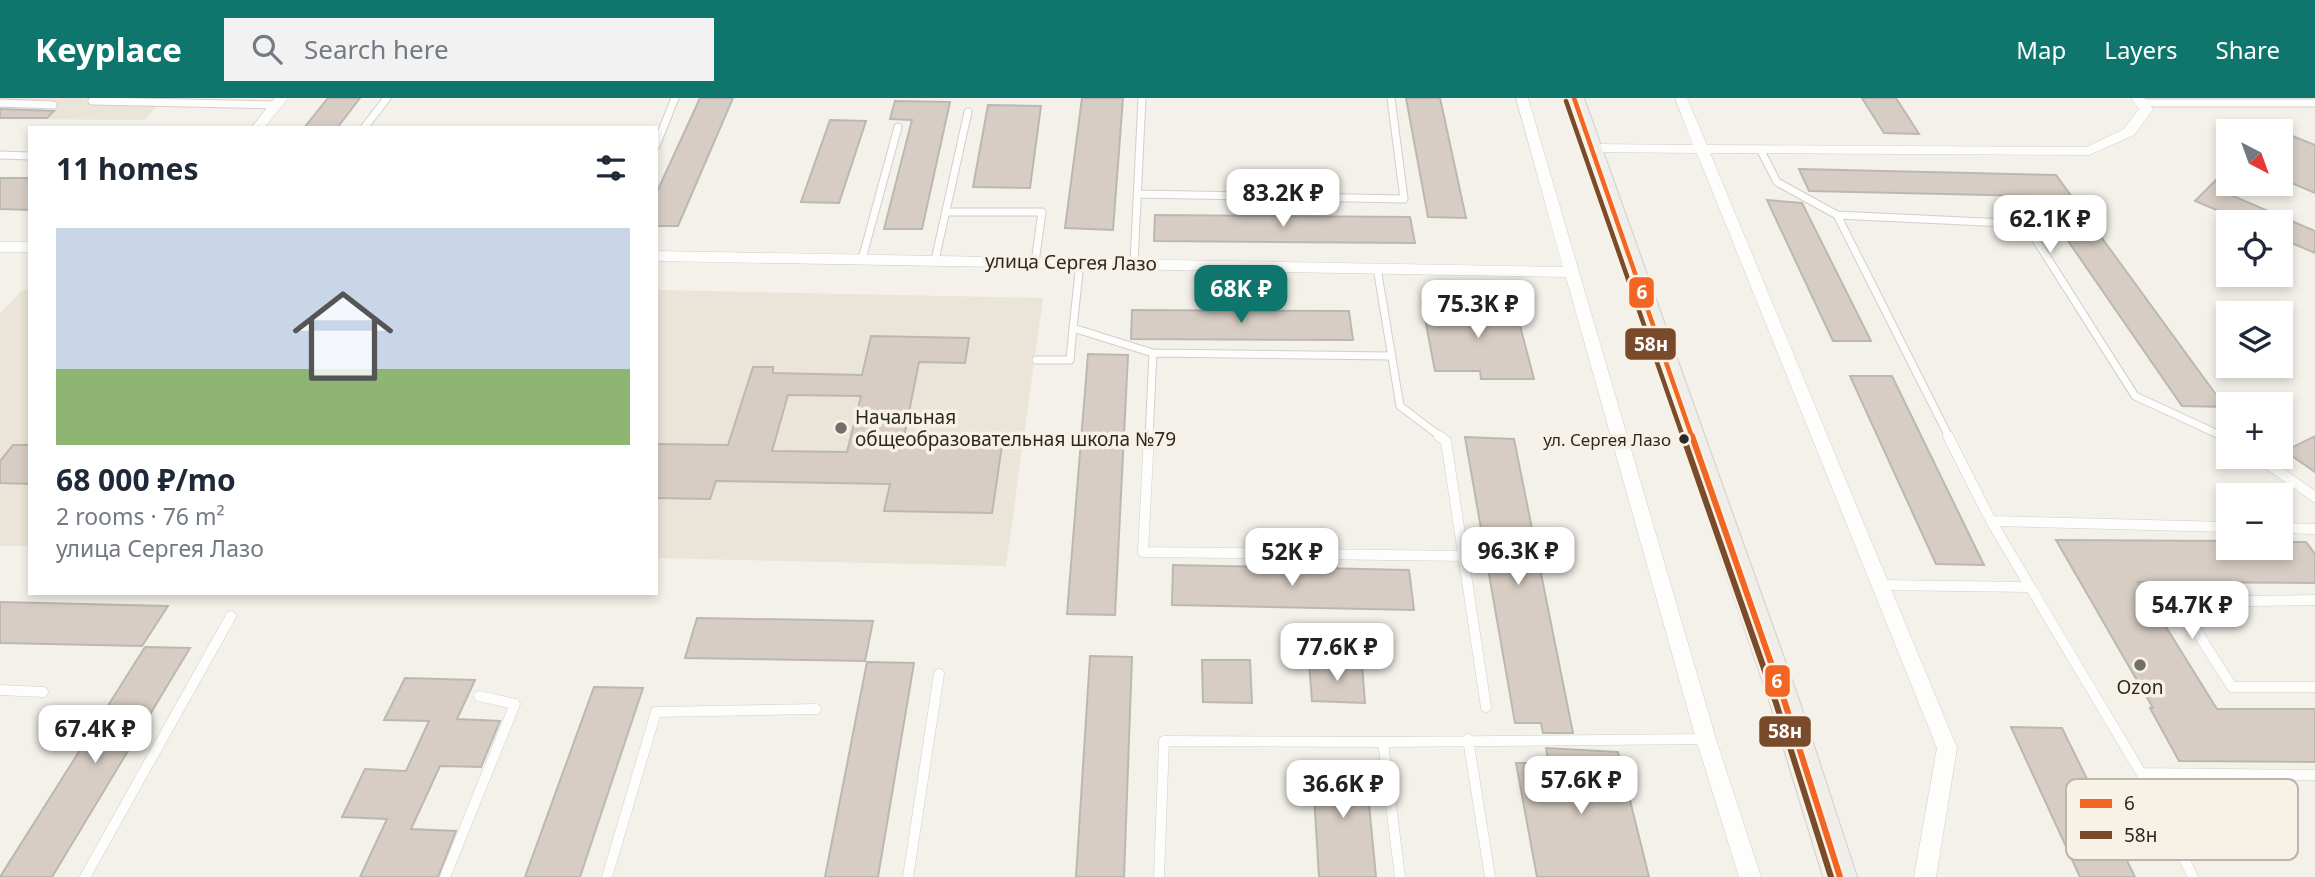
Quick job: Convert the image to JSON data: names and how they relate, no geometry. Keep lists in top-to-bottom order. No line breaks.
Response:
{"streets":{"street":["улица Сергея Лазо"]},"places":["Начальная общеобразовательная школа №79","ул. Сергея Лазо","Ozon"],"lines":["transit line 6","transit line 58н"],"legend":["6","58н"],"north":"bottom right","page":{"header":"Keyplace","search":"Search here","nav":["Map","Layers","Share"],"map_buttons":["+","−"],"heading":"11 homes","price":["83.2K ₽","62.1K ₽","68K ₽","75.3K ₽","96.3K ₽","52K ₽","54.7K ₽","77.6K ₽","67.4K ₽","57.6K ₽","36.6K ₽"],"list":[{"name":"68 000 ₽/mo","note":"2 rooms · 76 m² · улица Сергея Лазо"}]}}
